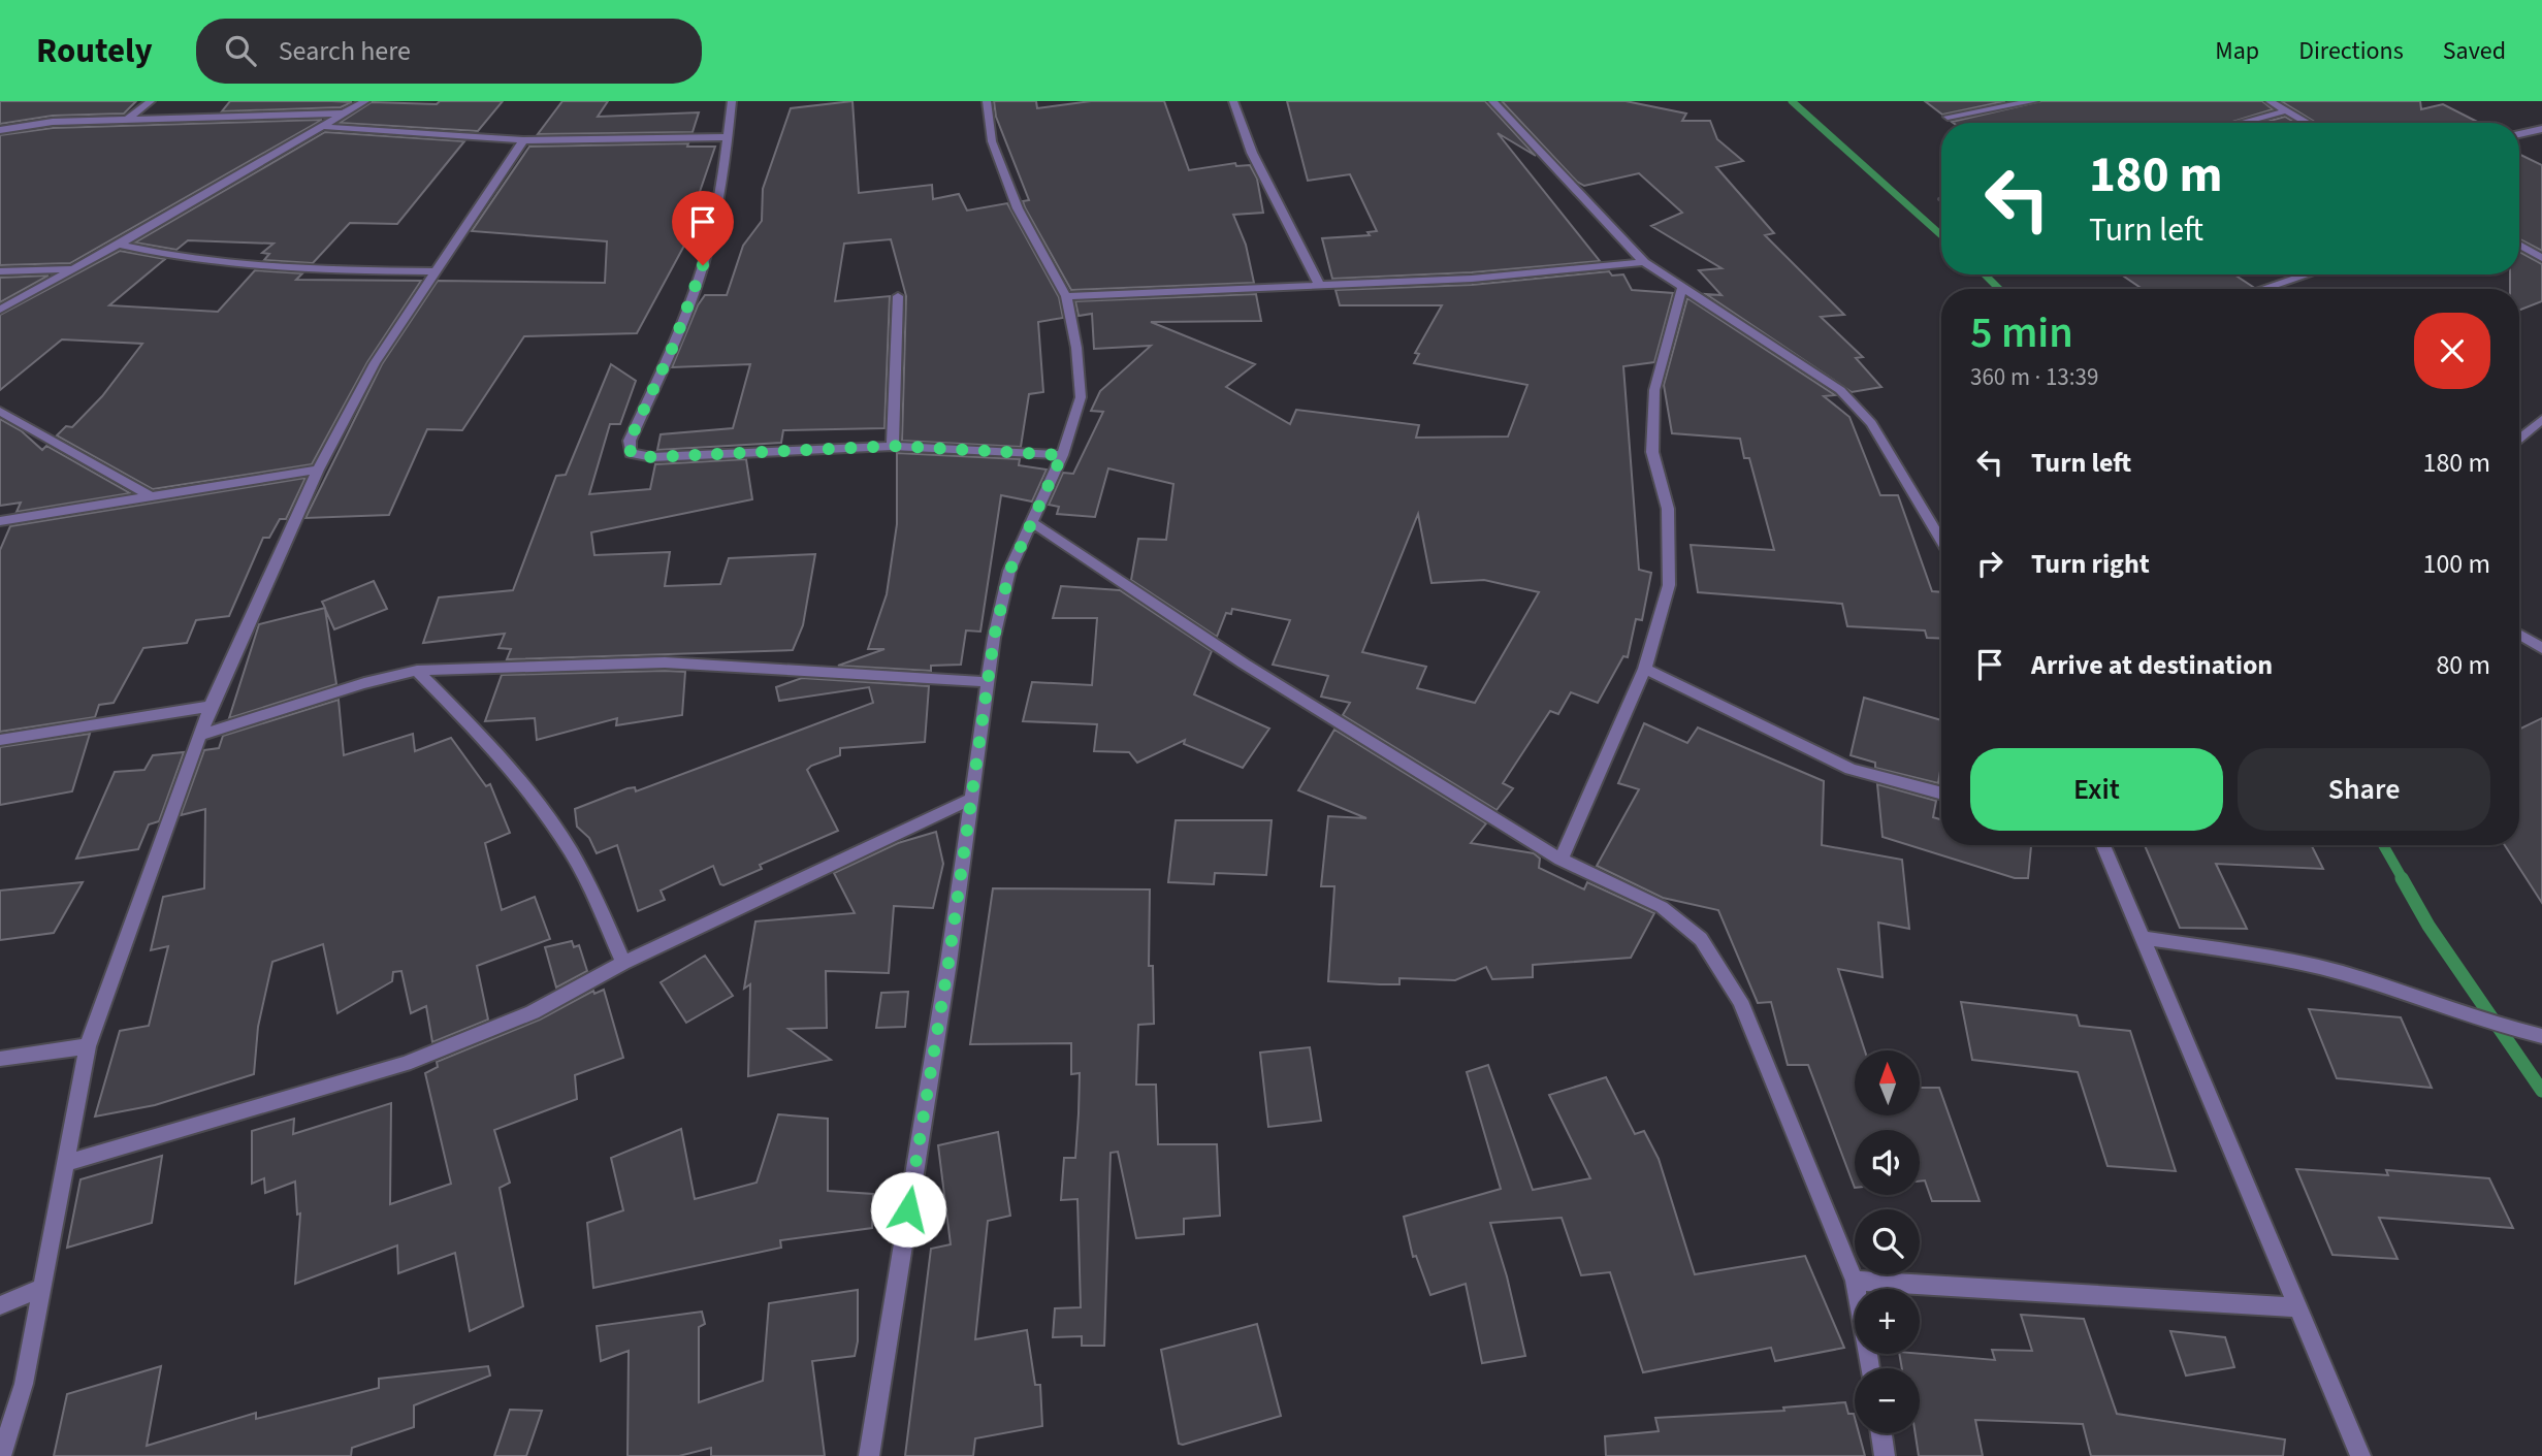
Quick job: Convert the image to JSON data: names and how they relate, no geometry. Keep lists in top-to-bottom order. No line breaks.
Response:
{"north":"top","page":{"header":"Routely","search":"Search here","nav":["Map","Directions","Saved"],"turn":["180 m","Turn left"],"heading":["5 min","360 m · 13:39"],"list":[{"name":"Turn left","value":"180 m"},{"name":"Turn right","value":"100 m"},{"name":"Arrive at destination","value":"80 m"}],"buttons":["Exit","Share"],"map_buttons":["+","−"]}}
